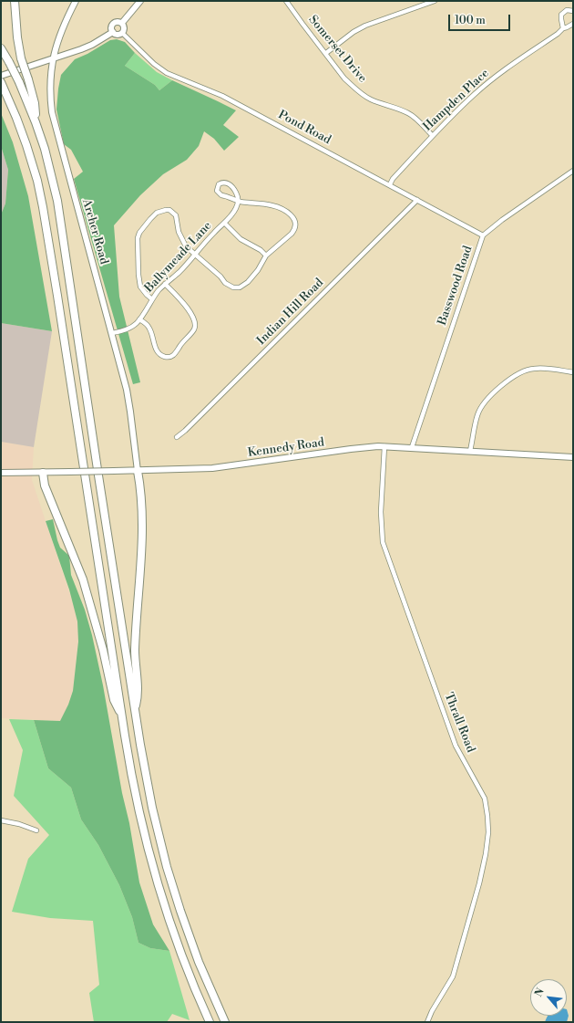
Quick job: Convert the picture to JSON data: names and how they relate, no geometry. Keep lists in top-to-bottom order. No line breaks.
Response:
{"streets":{"street":["Somerset Drive","Hampden Place","Pond Road","Archer Road","Ballymeade Lane","Basswood Road","Indian Hill Road","Kennedy Road","Thrall Road"]},"crossings":[["Somerset Drive","Hampden Place"],["Hampden Place","Pond Road"],["Pond Road","Basswood Road"],["Pond Road","Indian Hill Road"],["Archer Road","Ballymeade Lane"],["Archer Road","Kennedy Road"],["Basswood Road","Kennedy Road"],["Kennedy Road","Thrall Road"]],"scale_bar":"100 m","north":"top left"}
